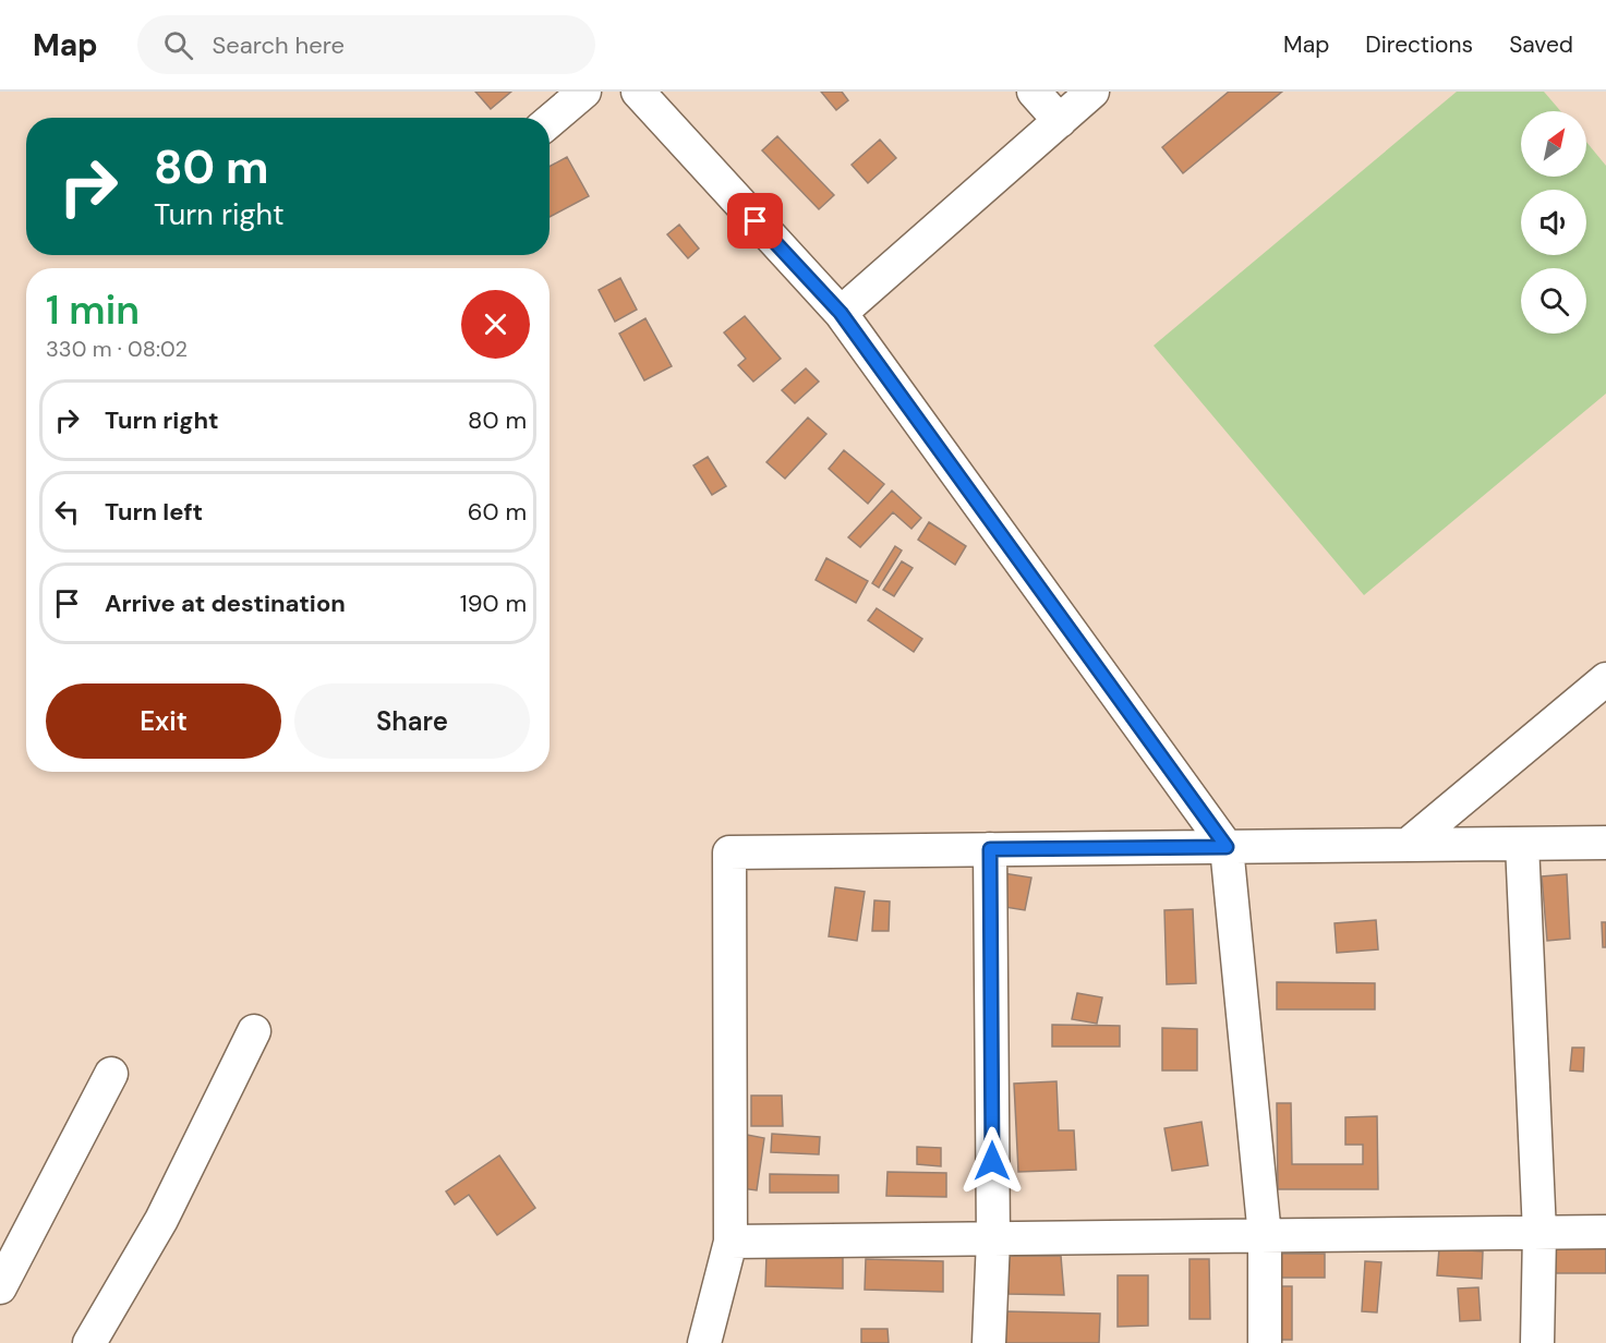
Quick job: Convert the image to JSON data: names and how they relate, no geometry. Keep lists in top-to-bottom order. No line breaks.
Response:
{"north":"top right","page":{"header":"Map","search":"Search here","nav":["Map","Directions","Saved"],"turn":["80 m","Turn right"],"heading":["1 min","330 m · 08:02"],"list":[{"name":"Turn right","value":"80 m"},{"name":"Turn left","value":"60 m"},{"name":"Arrive at destination","value":"190 m"}],"buttons":["Exit","Share"]}}
